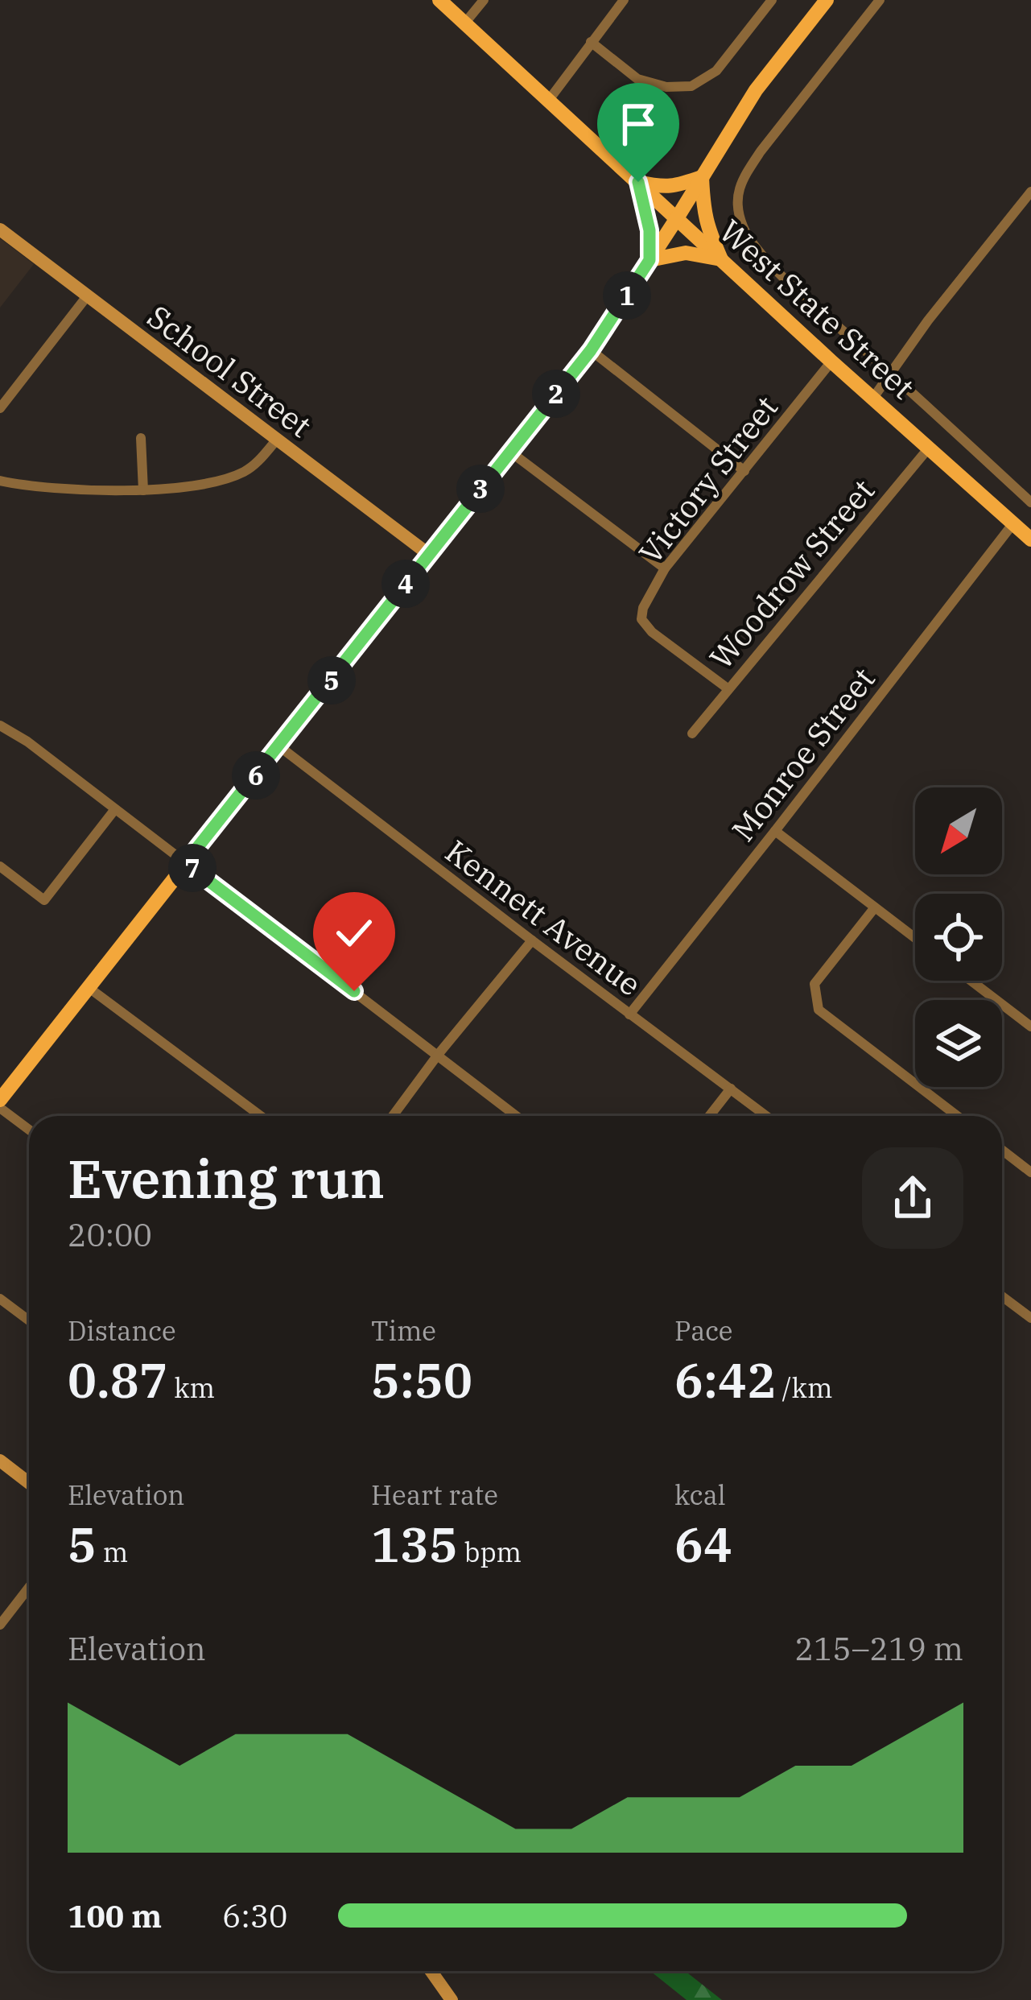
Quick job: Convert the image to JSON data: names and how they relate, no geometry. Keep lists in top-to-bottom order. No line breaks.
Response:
{"streets":{"main road":["West State Street","School Street"],"street":["Victory Street","Woodrow Street","Monroe Street","Kennett Avenue"]},"crossings":[["West State Street","Victory Street"],["West State Street","Woodrow Street"],["West State Street","Monroe Street"],["Victory Street","Woodrow Street"],["Monroe Street","Kennett Avenue"]],"north":"bottom left","page":{"pins":["1","2","3","4","5","6","7"],"heading":["Evening run","20:00"],"stats":[["Distance","0.87 km"],["Time","5:50"],["Pace","6:42 /km"],["Elevation","5 m"],["Heart rate","135 bpm"],["kcal","64"]],"chart":["Elevation","215–219 m"],"list":[{"name":"100 m","note":"6:30"}]}}
